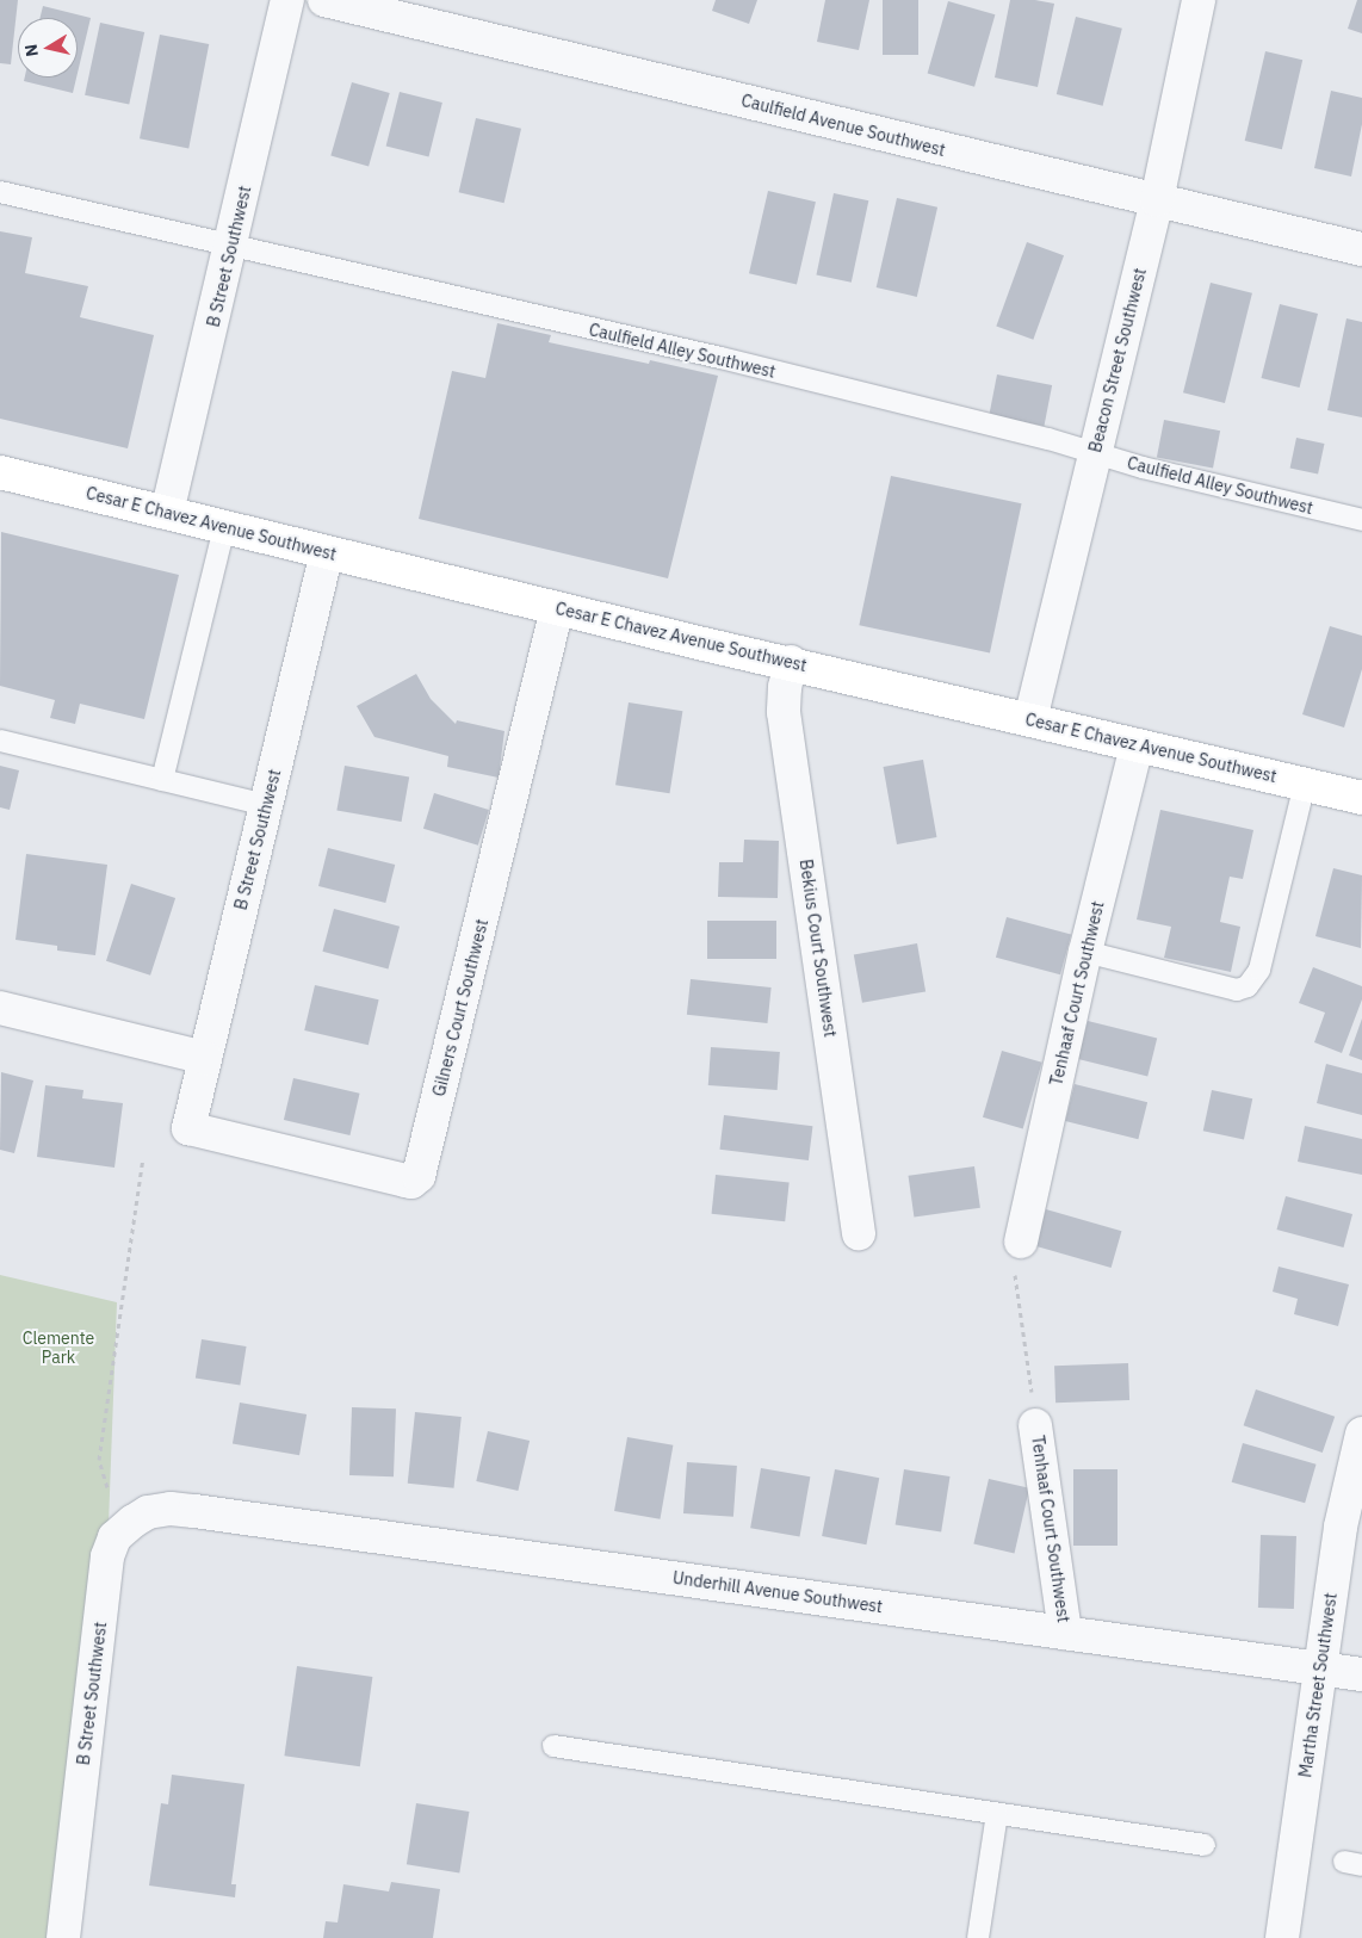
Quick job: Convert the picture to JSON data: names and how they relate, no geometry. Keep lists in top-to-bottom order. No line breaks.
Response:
{"streets":{"main road":["Cesar E Chavez Avenue Southwest"],"street":["Caulfield Avenue Southwest","B Street Southwest","Beacon Street Southwest","Bekius Court Southwest","Tenhaaf Court Southwest","Gilners Court Southwest","Underhill Avenue Southwest","Martha Street Southwest"],"lane":["Caulfield Alley Southwest"]},"crossings":[["Caulfield Avenue Southwest","Beacon Street Southwest"],["B Street Southwest","Caulfield Alley Southwest"],["B Street Southwest","Cesar E Chavez Avenue Southwest"],["B Street Southwest","Gilners Court Southwest"],["B Street Southwest","Underhill Avenue Southwest"],["Caulfield Alley Southwest","Beacon Street Southwest"],["Beacon Street Southwest","Cesar E Chavez Avenue Southwest"],["Cesar E Chavez Avenue Southwest","Bekius Court Southwest"],["Cesar E Chavez Avenue Southwest","Tenhaaf Court Southwest"],["Cesar E Chavez Avenue Southwest","Gilners Court Southwest"],["Tenhaaf Court Southwest","Underhill Avenue Southwest"],["Underhill Avenue Southwest","Martha Street Southwest"]],"parks":["Clemente Park"],"north":"left"}
